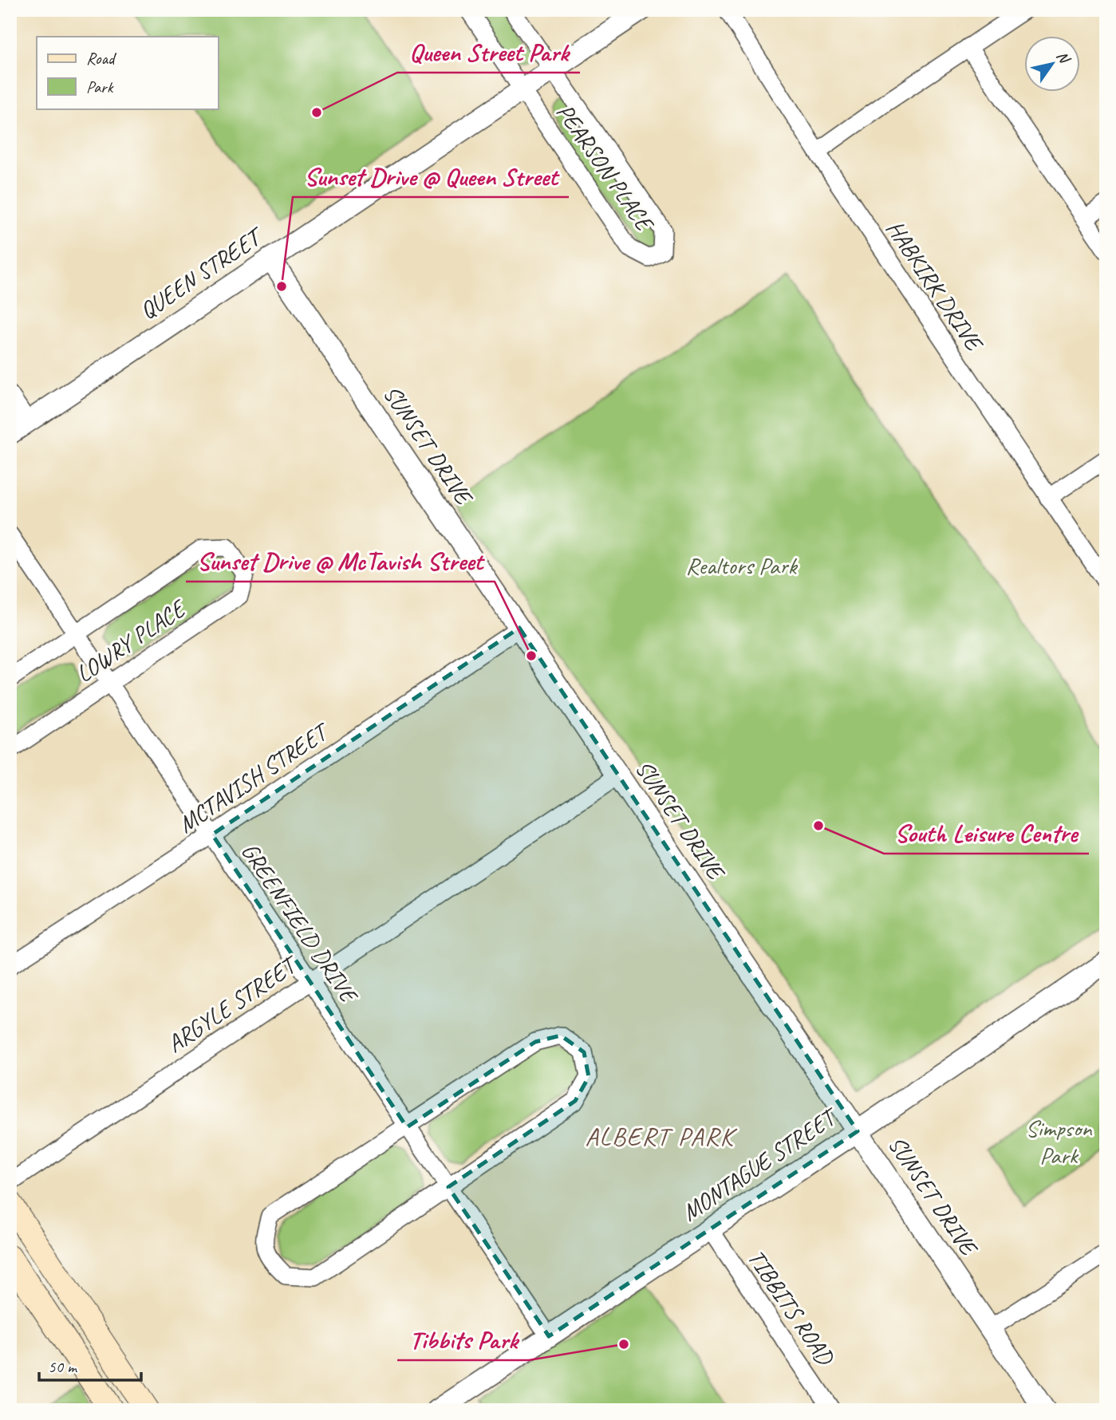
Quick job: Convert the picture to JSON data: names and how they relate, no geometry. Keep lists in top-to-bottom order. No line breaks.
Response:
{"streets":{"street":["PEARSON PLACE","QUEEN STREET","HABKIRK DRIVE","SUNSET DRIVE","LOWRY PLACE","MCTAVISH STREET","GREENFIELD DRIVE","ARGYLE STREET","MONTAGUE STREET","TIBBITS ROAD"]},"crossings":[["PEARSON PLACE","QUEEN STREET"],["QUEEN STREET","SUNSET DRIVE"],["SUNSET DRIVE","MCTAVISH STREET"],["SUNSET DRIVE","ARGYLE STREET"],["SUNSET DRIVE","MONTAGUE STREET"],["LOWRY PLACE","GREENFIELD DRIVE"],["MCTAVISH STREET","GREENFIELD DRIVE"],["GREENFIELD DRIVE","ARGYLE STREET"],["GREENFIELD DRIVE","MONTAGUE STREET"],["MONTAGUE STREET","TIBBITS ROAD"]],"districts":["ALBERT PARK"],"parks":["Realtors Park","Simpson Park"],"places":["Queen Street Park","Sunset Drive @ Queen Street","Sunset Drive @ McTavish Street","South Leisure Centre","Tibbits Park"],"legend":["Road","Park"],"scale_bar":"50 m","north":"top right"}
